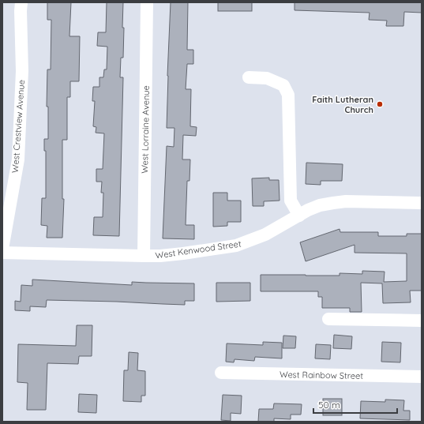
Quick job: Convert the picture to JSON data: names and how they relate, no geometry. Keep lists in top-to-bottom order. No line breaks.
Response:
{"streets":{"street":["West Crestview Avenue","West Lorraine Avenue","West Kenwood Street","West Rainbow Street"]},"crossings":[["West Lorraine Avenue","West Kenwood Street"]],"places":["Faith Lutheran Church"],"scale_bar":"50 m"}
